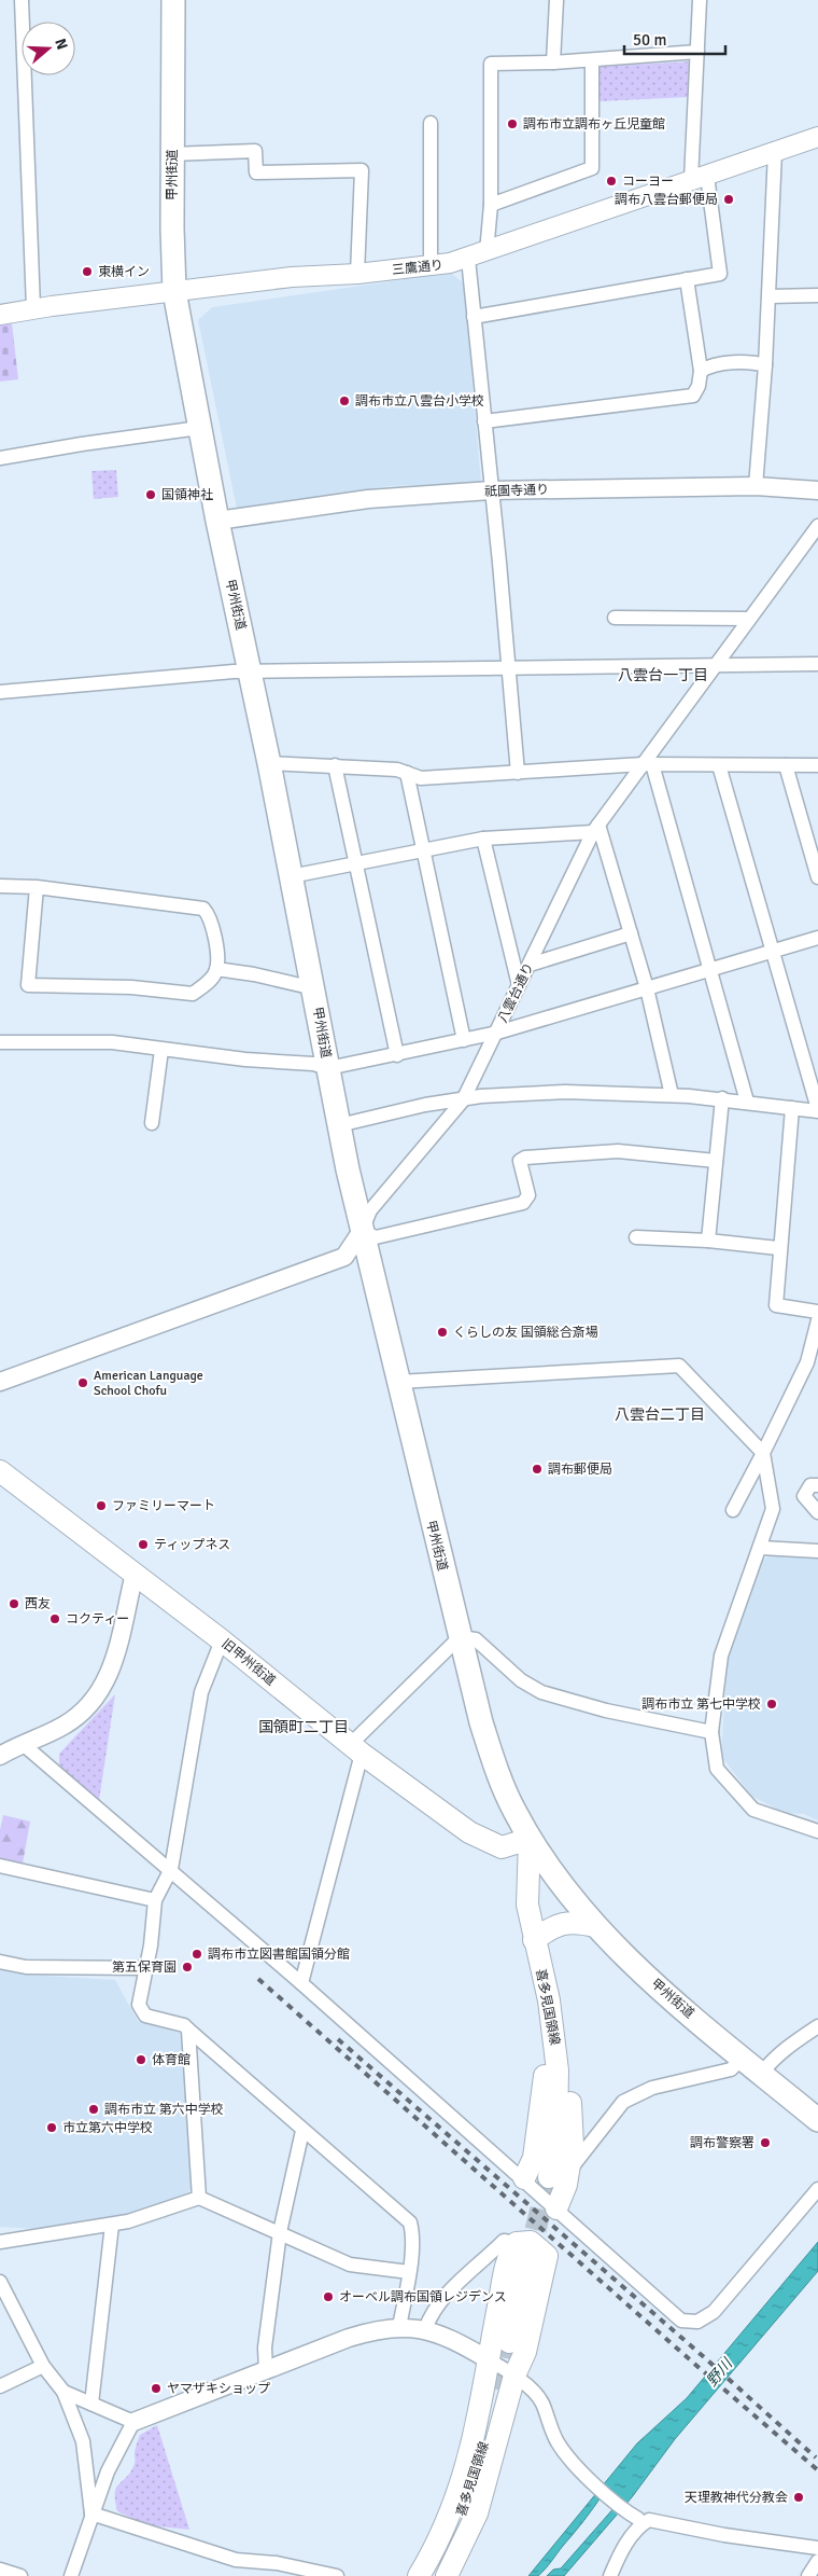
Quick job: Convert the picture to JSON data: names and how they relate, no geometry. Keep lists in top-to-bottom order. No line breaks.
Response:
{"streets":{"highway":["甲州街道"],"main road":["三鷹通り","旧甲州街道","喜多見国領線"],"street":["祇園寺通り","八雲台通り"]},"crossings":[["甲州街道","三鷹通り"],["甲州街道","祇園寺通り"],["甲州街道","八雲台通り"],["甲州街道","旧甲州街道"],["甲州街道","喜多見国領線"],["旧甲州街道","喜多見国領線"]],"districts":["八雲台一丁目","八雲台二丁目","国領町二丁目"],"water":["野川"],"places":["調布市立調布ヶ丘児童館","コーヨー","調布八雲台郵便局","東横イン","調布市立八雲台小学校","国領神社","くらしの友 国領総合斎場","American Language School Chofu","調布郵便局","ファミリーマート","ティップネス","西友","コクティー","調布市立 第七中学校","調布市立図書館国領分館","第五保育園","体育館","調布市立 第六中学校","市立第六中学校","調布警察署","オーベル調布国領レジデンス","ヤマザキショップ","天理教神代分教会"],"scale_bar":"50 m","north":"right"}
